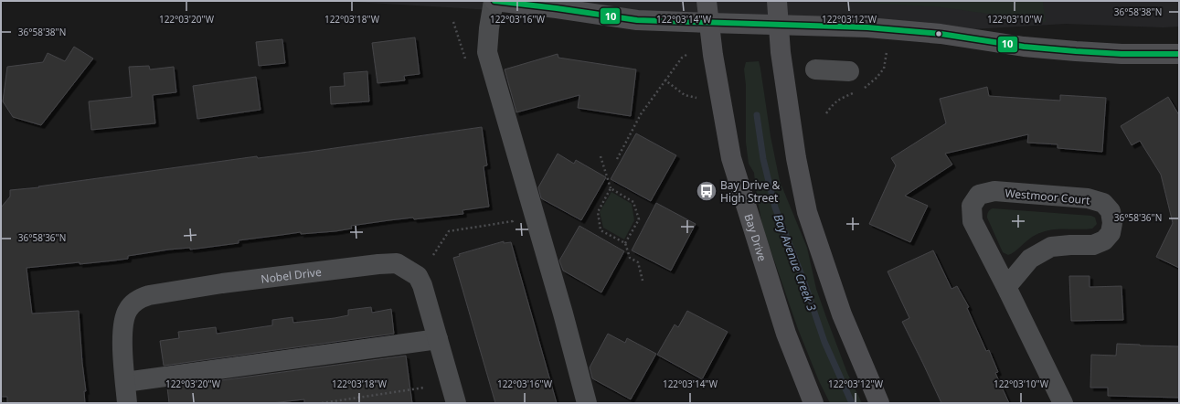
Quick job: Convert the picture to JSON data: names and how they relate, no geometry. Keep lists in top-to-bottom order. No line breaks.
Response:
{"streets":{"main road":["Bay Drive"],"street":["Westmoor Court","Nobel Drive"]},"water":["Bay Avenue Creek 3"],"places":{"bus stop":["Bay Drive & High Street"]},"lines":["transit line 10"],"coordinates":["36°58'38\"N","122°03'20\"W","122°03'18\"W","122°03'16\"W","122°03'14\"W","122°03'12\"W","122°03'10\"W","36°58'36\"N"]}
